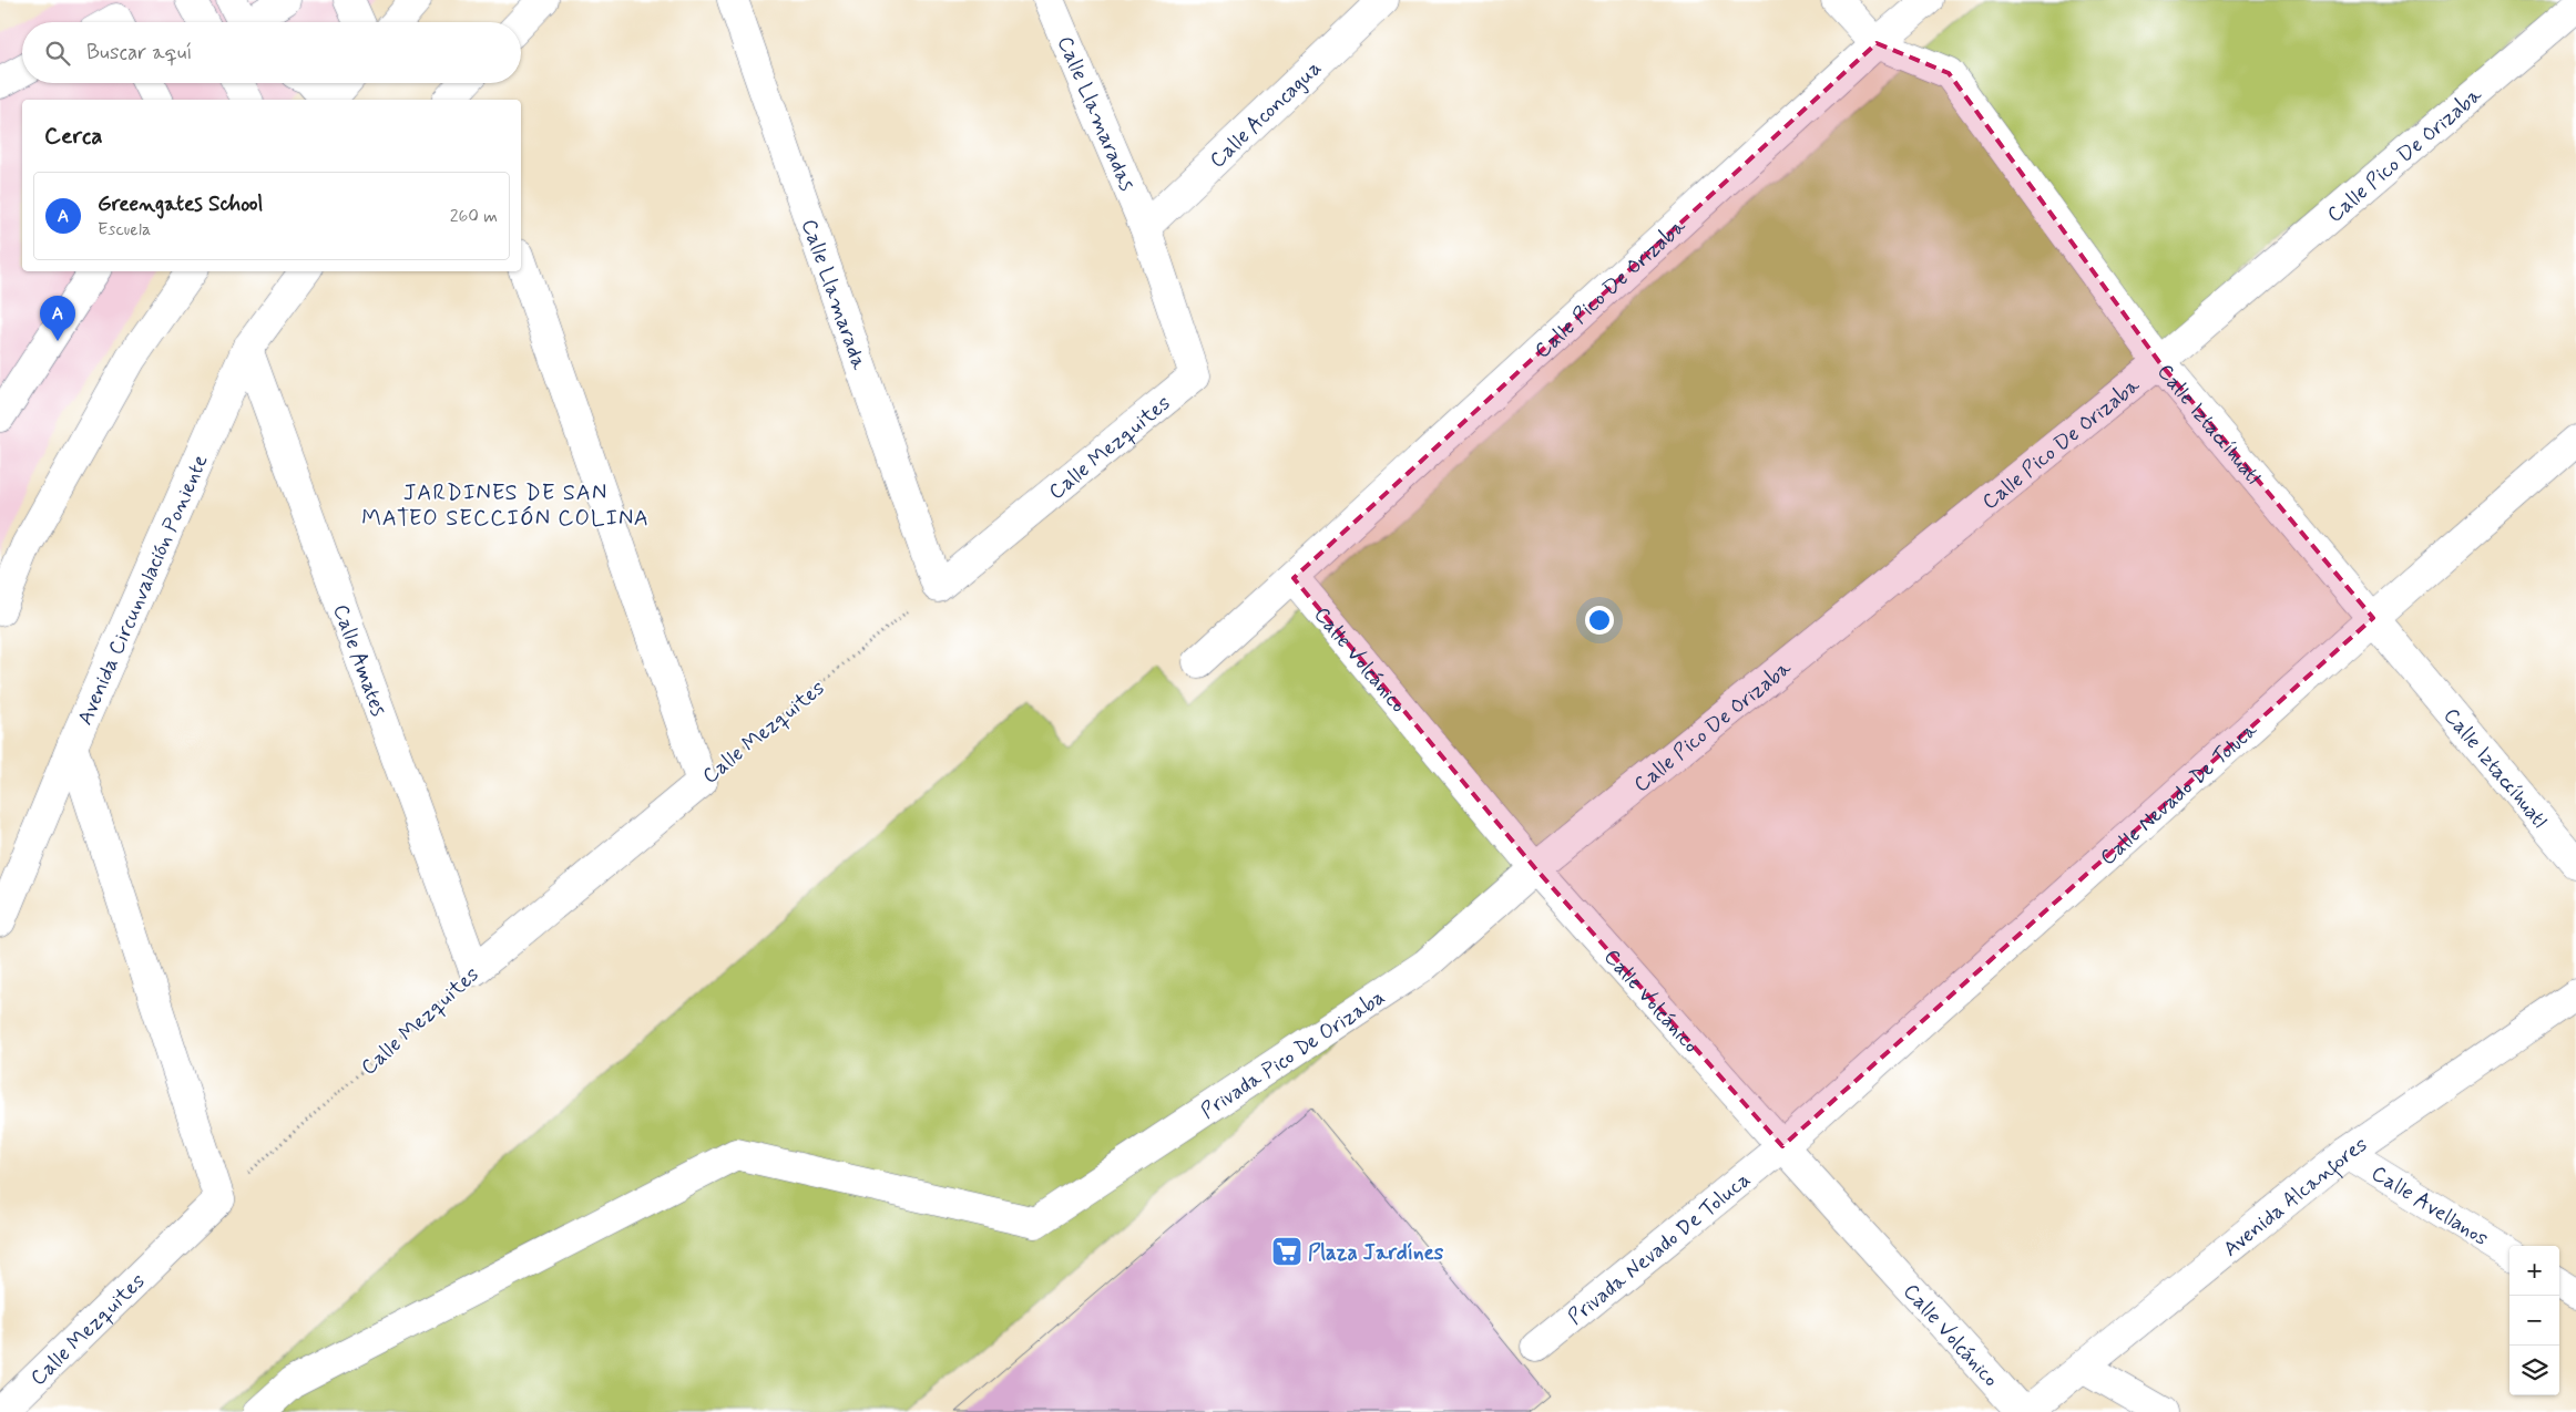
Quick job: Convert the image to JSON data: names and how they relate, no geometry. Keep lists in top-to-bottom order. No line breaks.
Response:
{"streets":{"street":["Calle Llamaradas","Calle Aconcagua","Calle Pico De Orizaba","Calle Llamarada","Calle Iztaccíhuatl","Calle Mezquites","Avenida Circunvalación Poniente","Calle Volcánico","Calle Amates","Calle Nevado De Toluca","Privada Pico De Orizaba","Avenida Alcanfores","Calle Avellanos","Privada Nevado De Toluca"]},"crossings":[["Calle Llamaradas","Calle Aconcagua"],["Calle Llamaradas","Calle Mezquites"],["Calle Aconcagua","Calle Mezquites"],["Calle Pico De Orizaba","Calle Iztaccíhuatl"],["Calle Pico De Orizaba","Calle Volcánico"],["Calle Pico De Orizaba","Privada Pico De Orizaba"],["Calle Llamarada","Calle Mezquites"],["Calle Iztaccíhuatl","Calle Nevado De Toluca"],["Calle Mezquites","Calle Amates"],["Avenida Circunvalación Poniente","Calle Amates"],["Calle Volcánico","Calle Nevado De Toluca"],["Calle Volcánico","Privada Pico De Orizaba"],["Calle Volcánico","Privada Nevado De Toluca"],["Calle Nevado De Toluca","Privada Nevado De Toluca"],["Avenida Alcanfores","Calle Avellanos"]],"districts":["JARDINES DE SAN MATEO SECCIÓN COLINA"],"places":{"supermarket":["Plaza Jardínes"]},"page":{"search":"Buscar aquí","heading":"Cerca","list":[{"mark":"A","name":"Greengates School","note":"Escuela","value":"260 m"}],"pins":"A","map_buttons":["+","−"]}}
